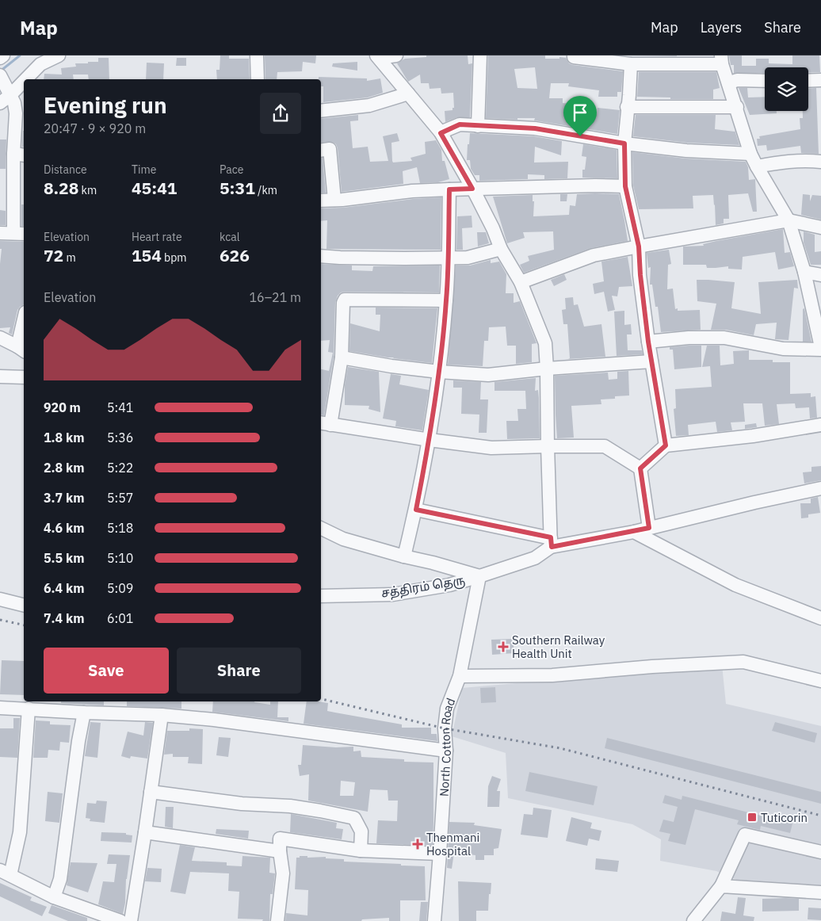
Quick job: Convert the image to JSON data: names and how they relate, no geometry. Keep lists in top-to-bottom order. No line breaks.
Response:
{"streets":{"street":["சத்திரம் தெரு","North Cotton Road"]},"crossings":[["சத்திரம் தெரு","North Cotton Road"]],"places":{"health":["Southern Railway Health Unit","Thenmani Hospital"],"transit":["Tuticorin"]},"page":{"header":"Map","nav":["Map","Layers","Share"],"heading":["Evening run","20:47 · 9 × 920 m"],"stats":[["Distance","8.28 km"],["Time","45:41"],["Pace","5:31 /km"],["Elevation","72 m"],["Heart rate","154 bpm"],["kcal","626"]],"chart":["Elevation","16–21 m"],"list":[{"name":"920 m","note":"5:41"},{"name":"1.8 km","note":"5:36"},{"name":"2.8 km","note":"5:22"},{"name":"3.7 km","note":"5:57"},{"name":"4.6 km","note":"5:18"},{"name":"5.5 km","note":"5:10"},{"name":"6.4 km","note":"5:09"},{"name":"7.4 km","note":"6:01"}],"buttons":["Save","Share"]}}
